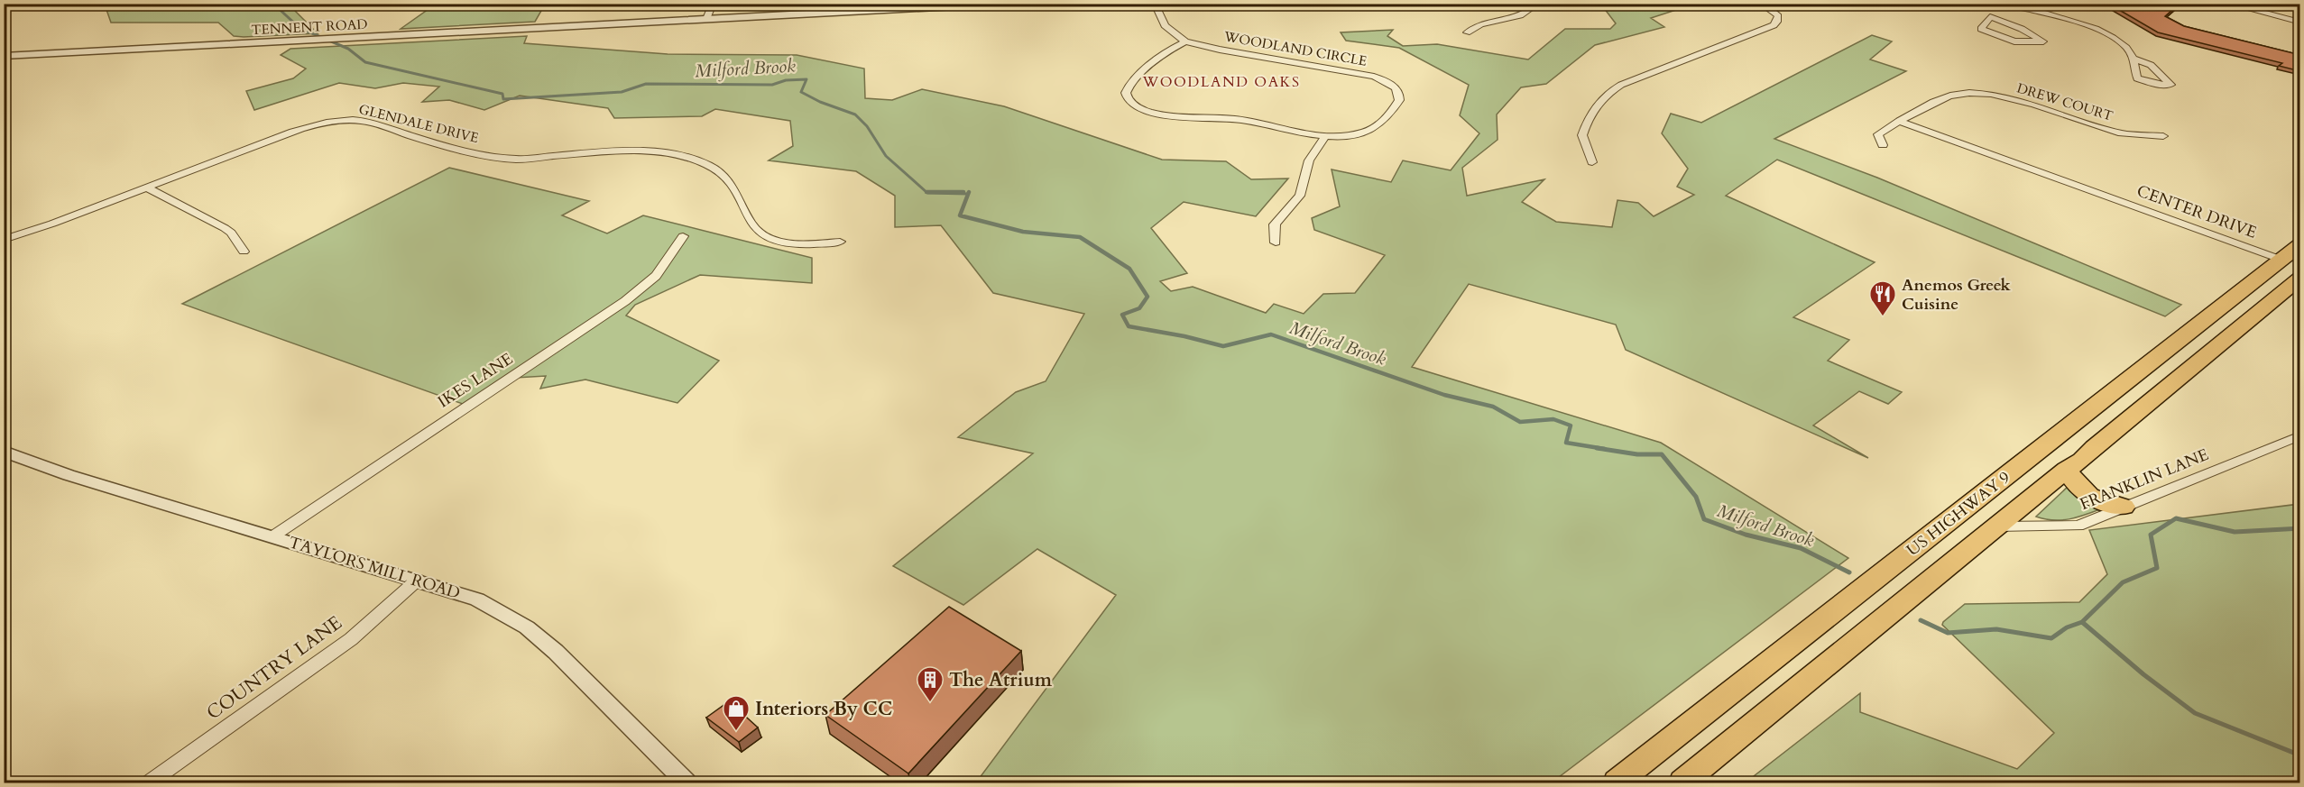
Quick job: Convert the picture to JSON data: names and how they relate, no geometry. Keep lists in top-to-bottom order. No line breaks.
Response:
{"streets":{"highway":["US HIGHWAY 9"],"street":["TENNENT ROAD","WOODLAND CIRCLE","DREW COURT","GLENDALE DRIVE","CENTER DRIVE","IKES LANE","FRANKLIN LANE","TAYLORS MILL ROAD","COUNTRY LANE"]},"crossings":[["DREW COURT","CENTER DRIVE"],["CENTER DRIVE","US HIGHWAY 9"],["IKES LANE","TAYLORS MILL ROAD"],["FRANKLIN LANE","US HIGHWAY 9"],["TAYLORS MILL ROAD","COUNTRY LANE"]],"districts":["WOODLAND OAKS"],"water":["Milford Brook"],"places":{"restaurant":["Anemos Greek Cuisine"],"building":["The Atrium"],"shop":["Interiors By CC"]}}
